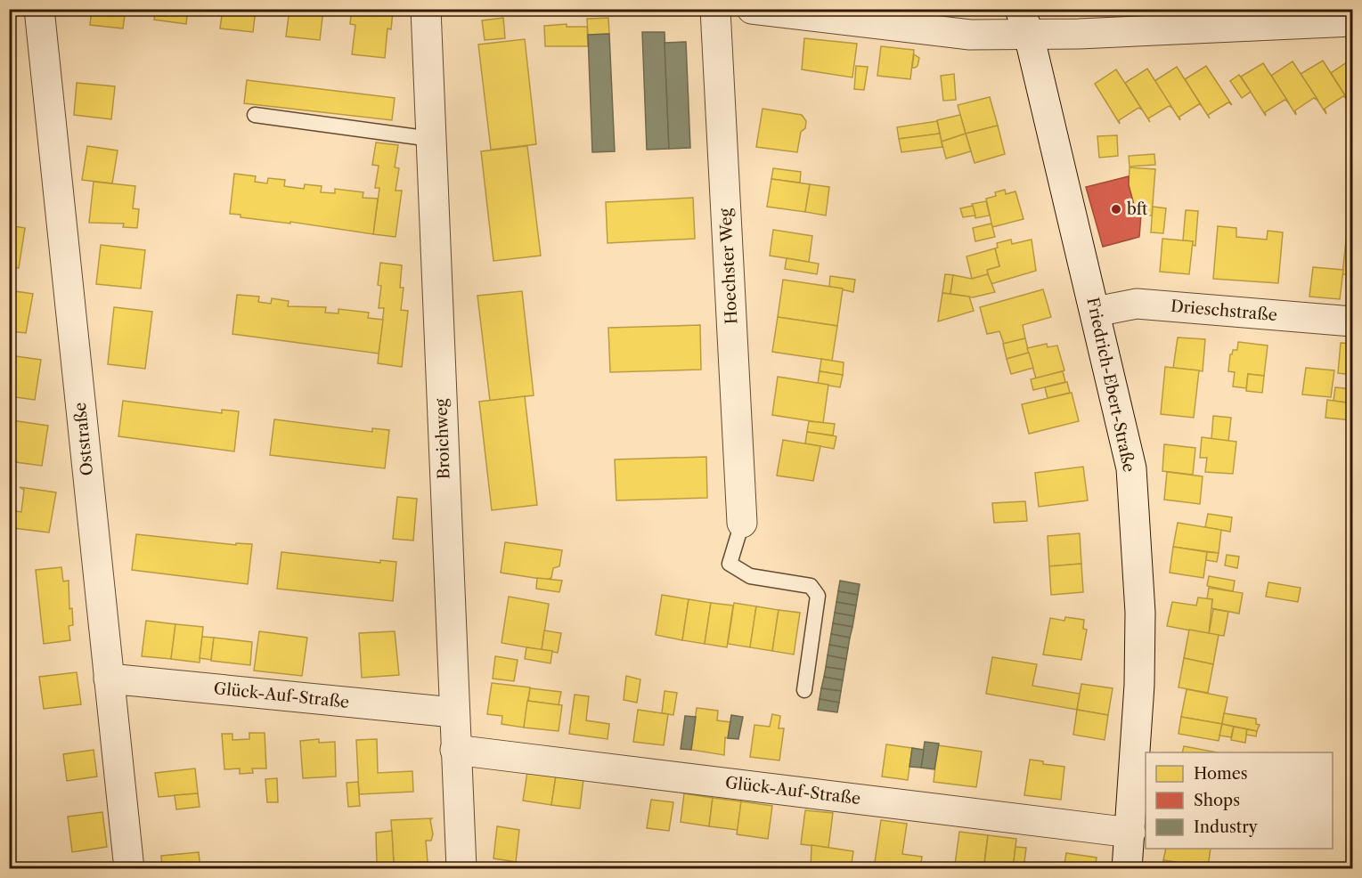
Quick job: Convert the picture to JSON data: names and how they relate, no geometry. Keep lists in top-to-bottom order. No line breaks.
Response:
{"streets":{"street":["Hoechster Weg","Drieschstraße","Friedrich-Ebert-Straße","Oststraße","Broichweg","Glück-Auf-Straße"]},"crossings":[["Drieschstraße","Friedrich-Ebert-Straße"],["Friedrich-Ebert-Straße","Glück-Auf-Straße"],["Oststraße","Glück-Auf-Straße"],["Broichweg","Glück-Auf-Straße"]],"places":["bft"],"legend":["Homes","Shops","Industry"]}
